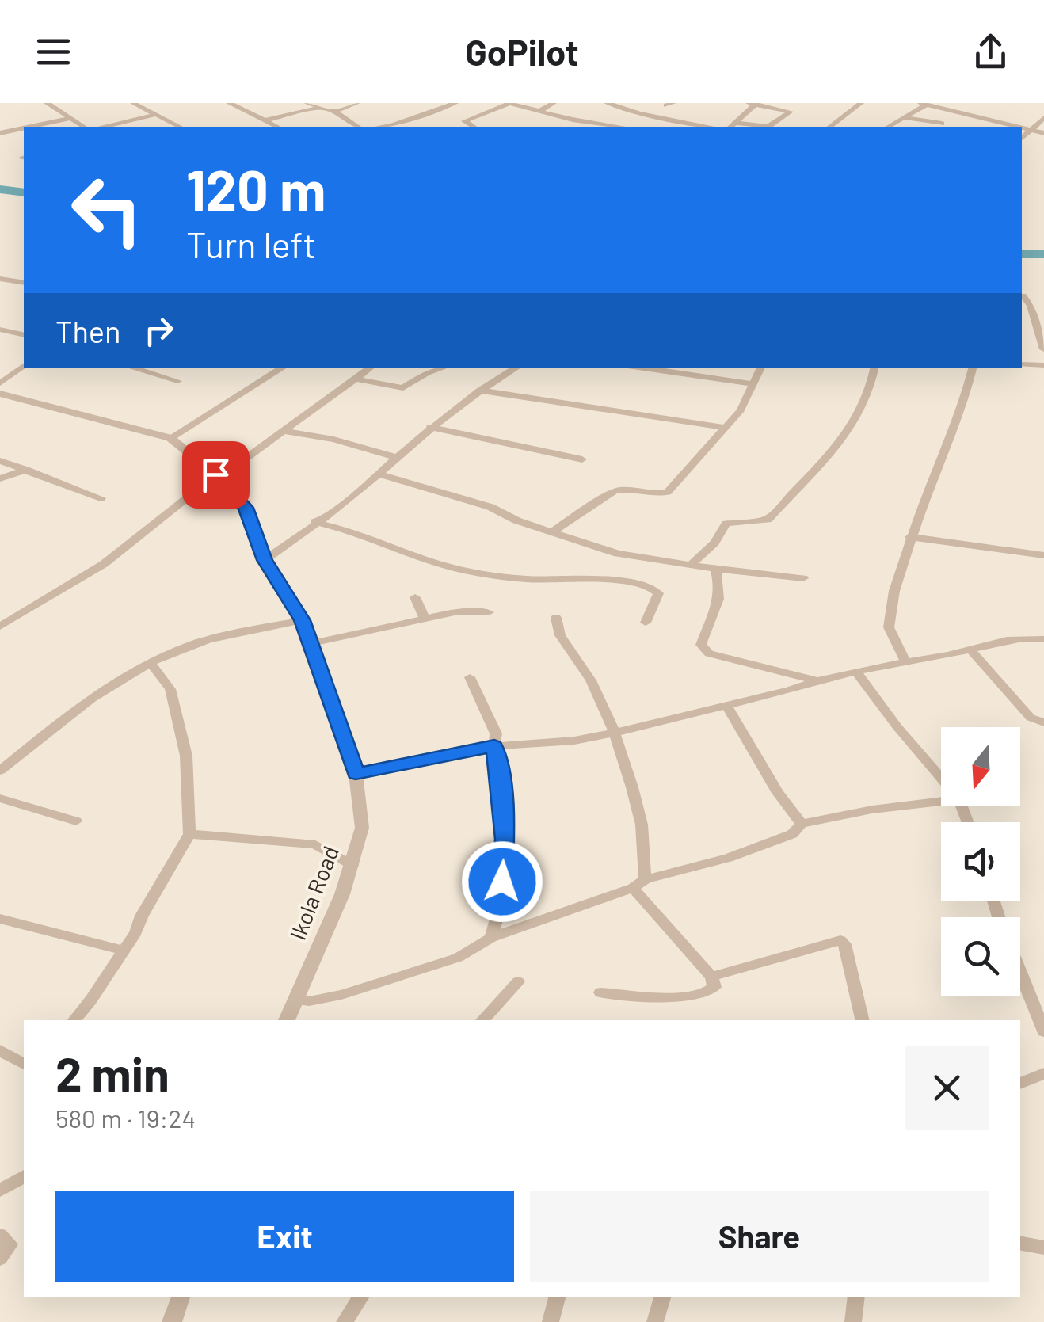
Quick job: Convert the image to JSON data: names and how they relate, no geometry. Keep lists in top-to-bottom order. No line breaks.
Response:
{"streets":{"street":["Ikola Road"]},"north":"bottom","page":{"header":"GoPilot","turn":["120 m","Turn left"],"then":"Then","heading":["2 min","580 m · 19:24"],"buttons":["Exit","Share"]}}
